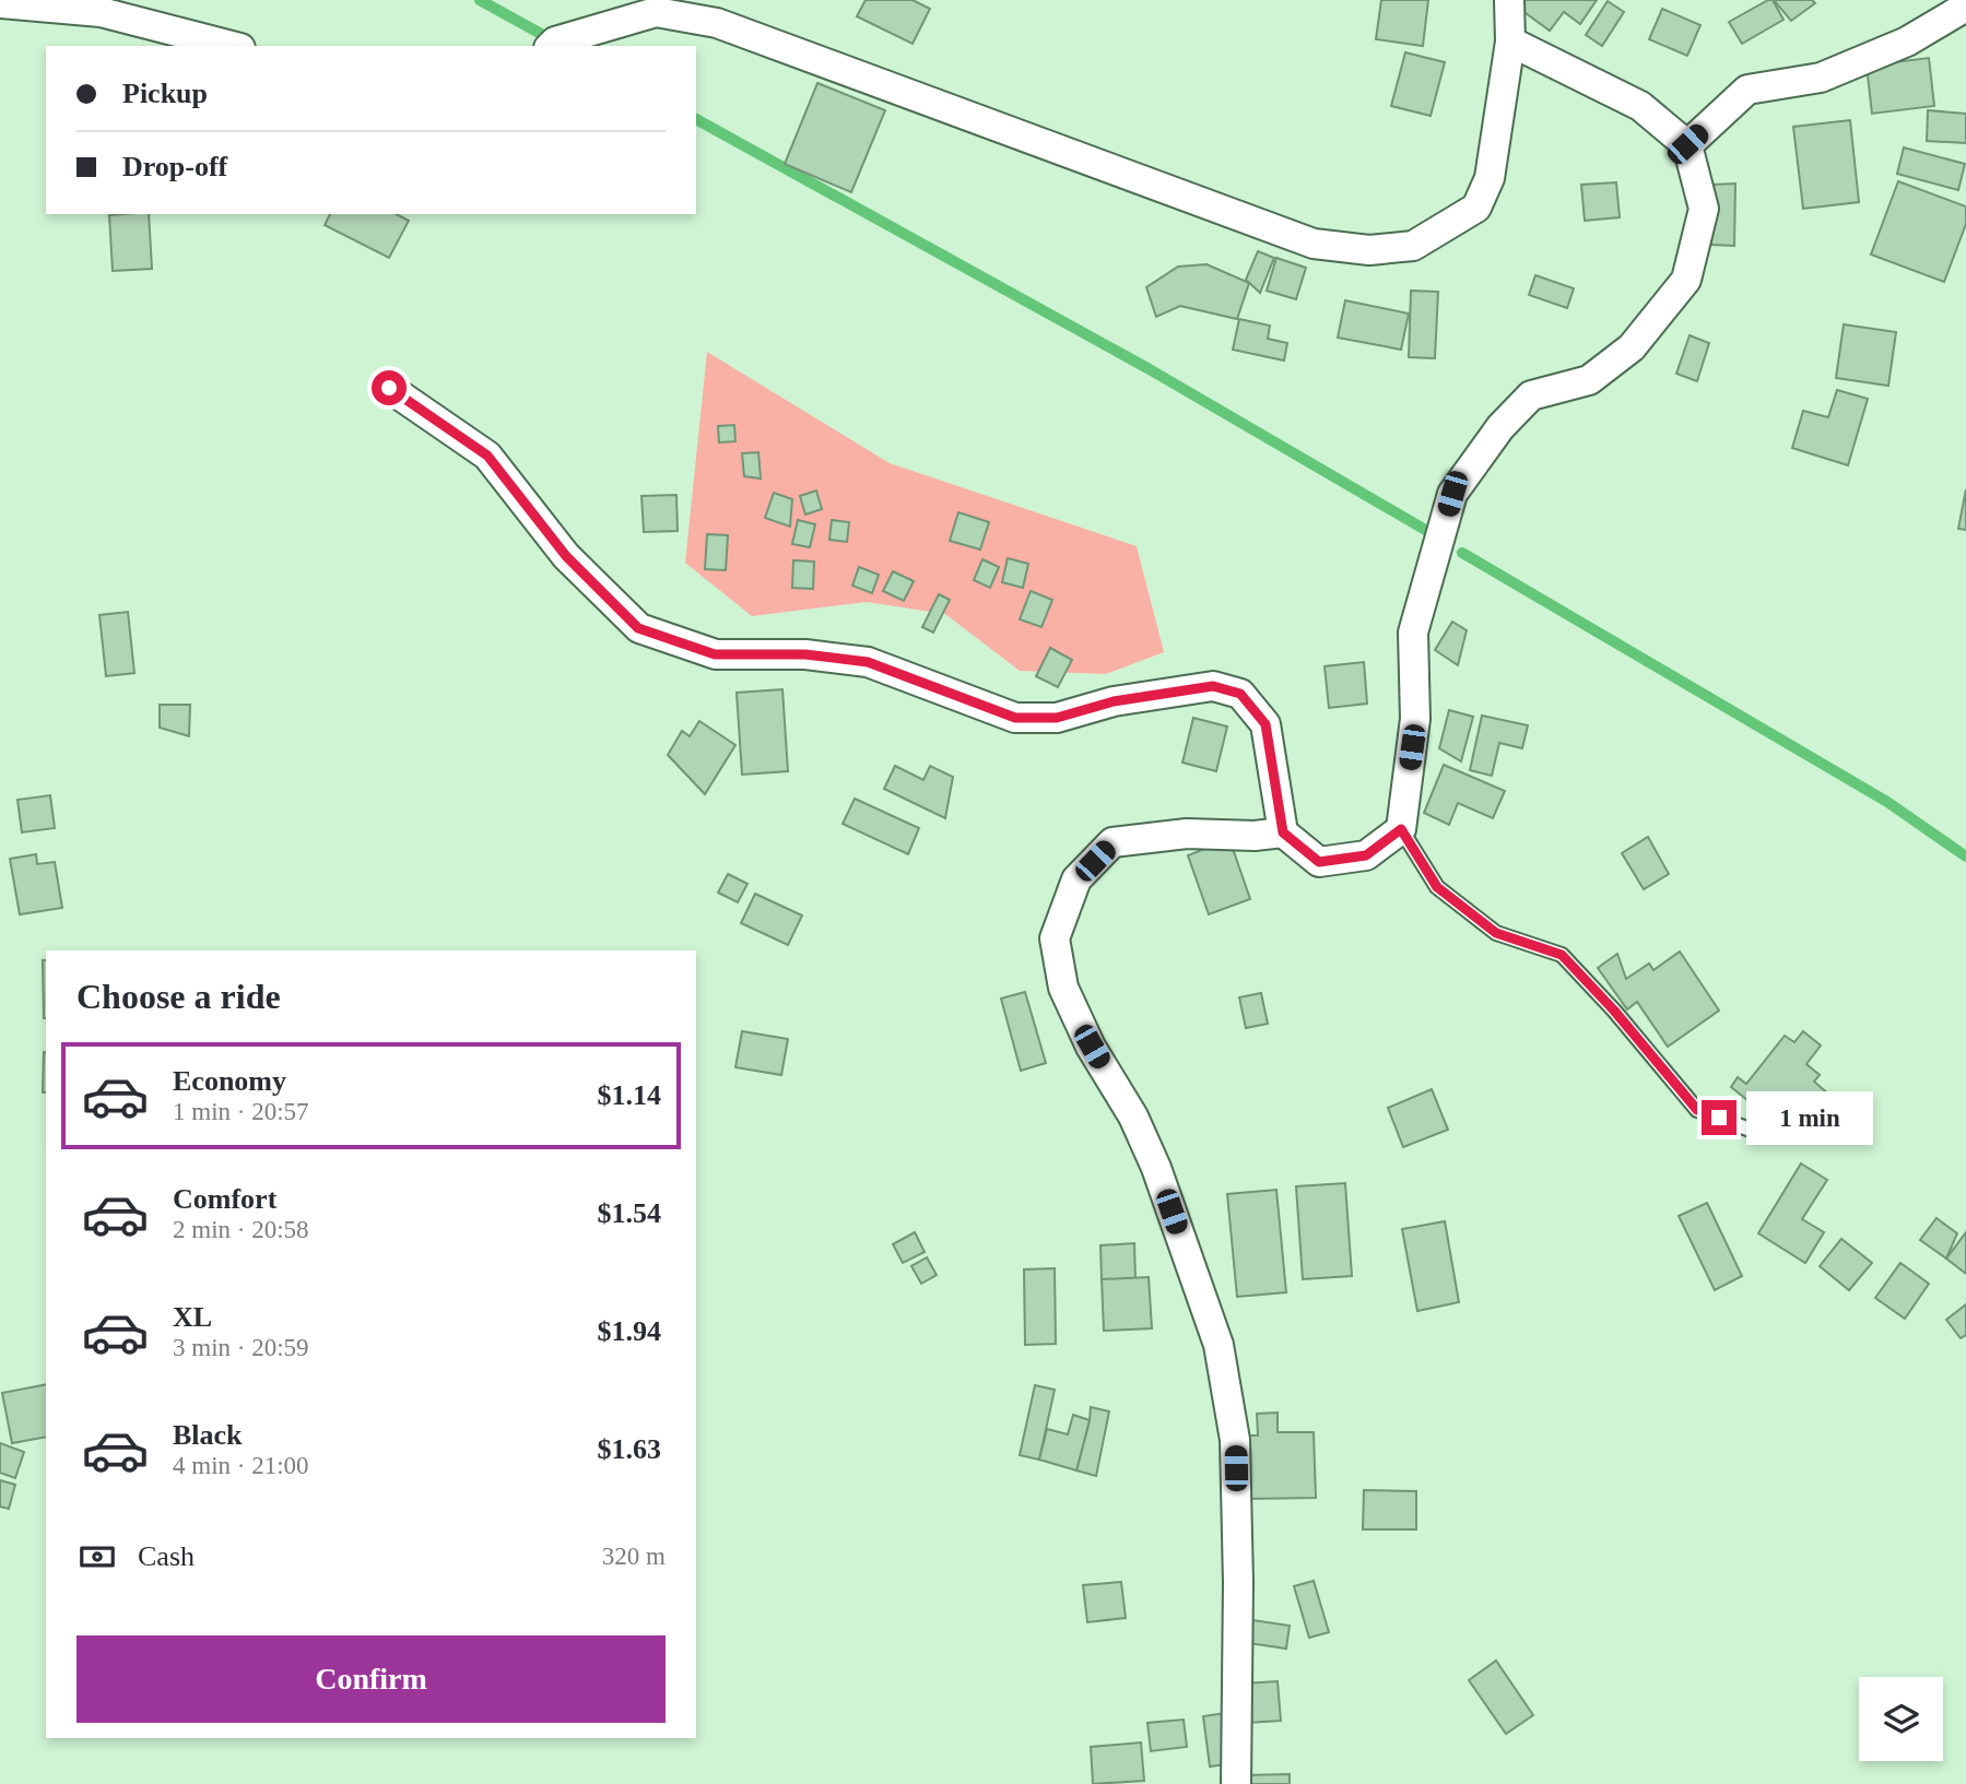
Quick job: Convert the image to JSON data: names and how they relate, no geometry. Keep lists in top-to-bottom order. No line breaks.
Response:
{"page":{"banner":["Pickup","Drop-off"],"heading":"Choose a ride","list":[{"name":"Economy","note":"1 min · 20:57","value":"$1.14"},{"name":"Comfort","note":"2 min · 20:58","value":"$1.54"},{"name":"XL","note":"3 min · 20:59","value":"$1.94"},{"name":"Black","note":"4 min · 21:00","value":"$1.63"}],"bubble":"1 min","pay":["Cash","320 m"],"buttons":"Confirm"}}
